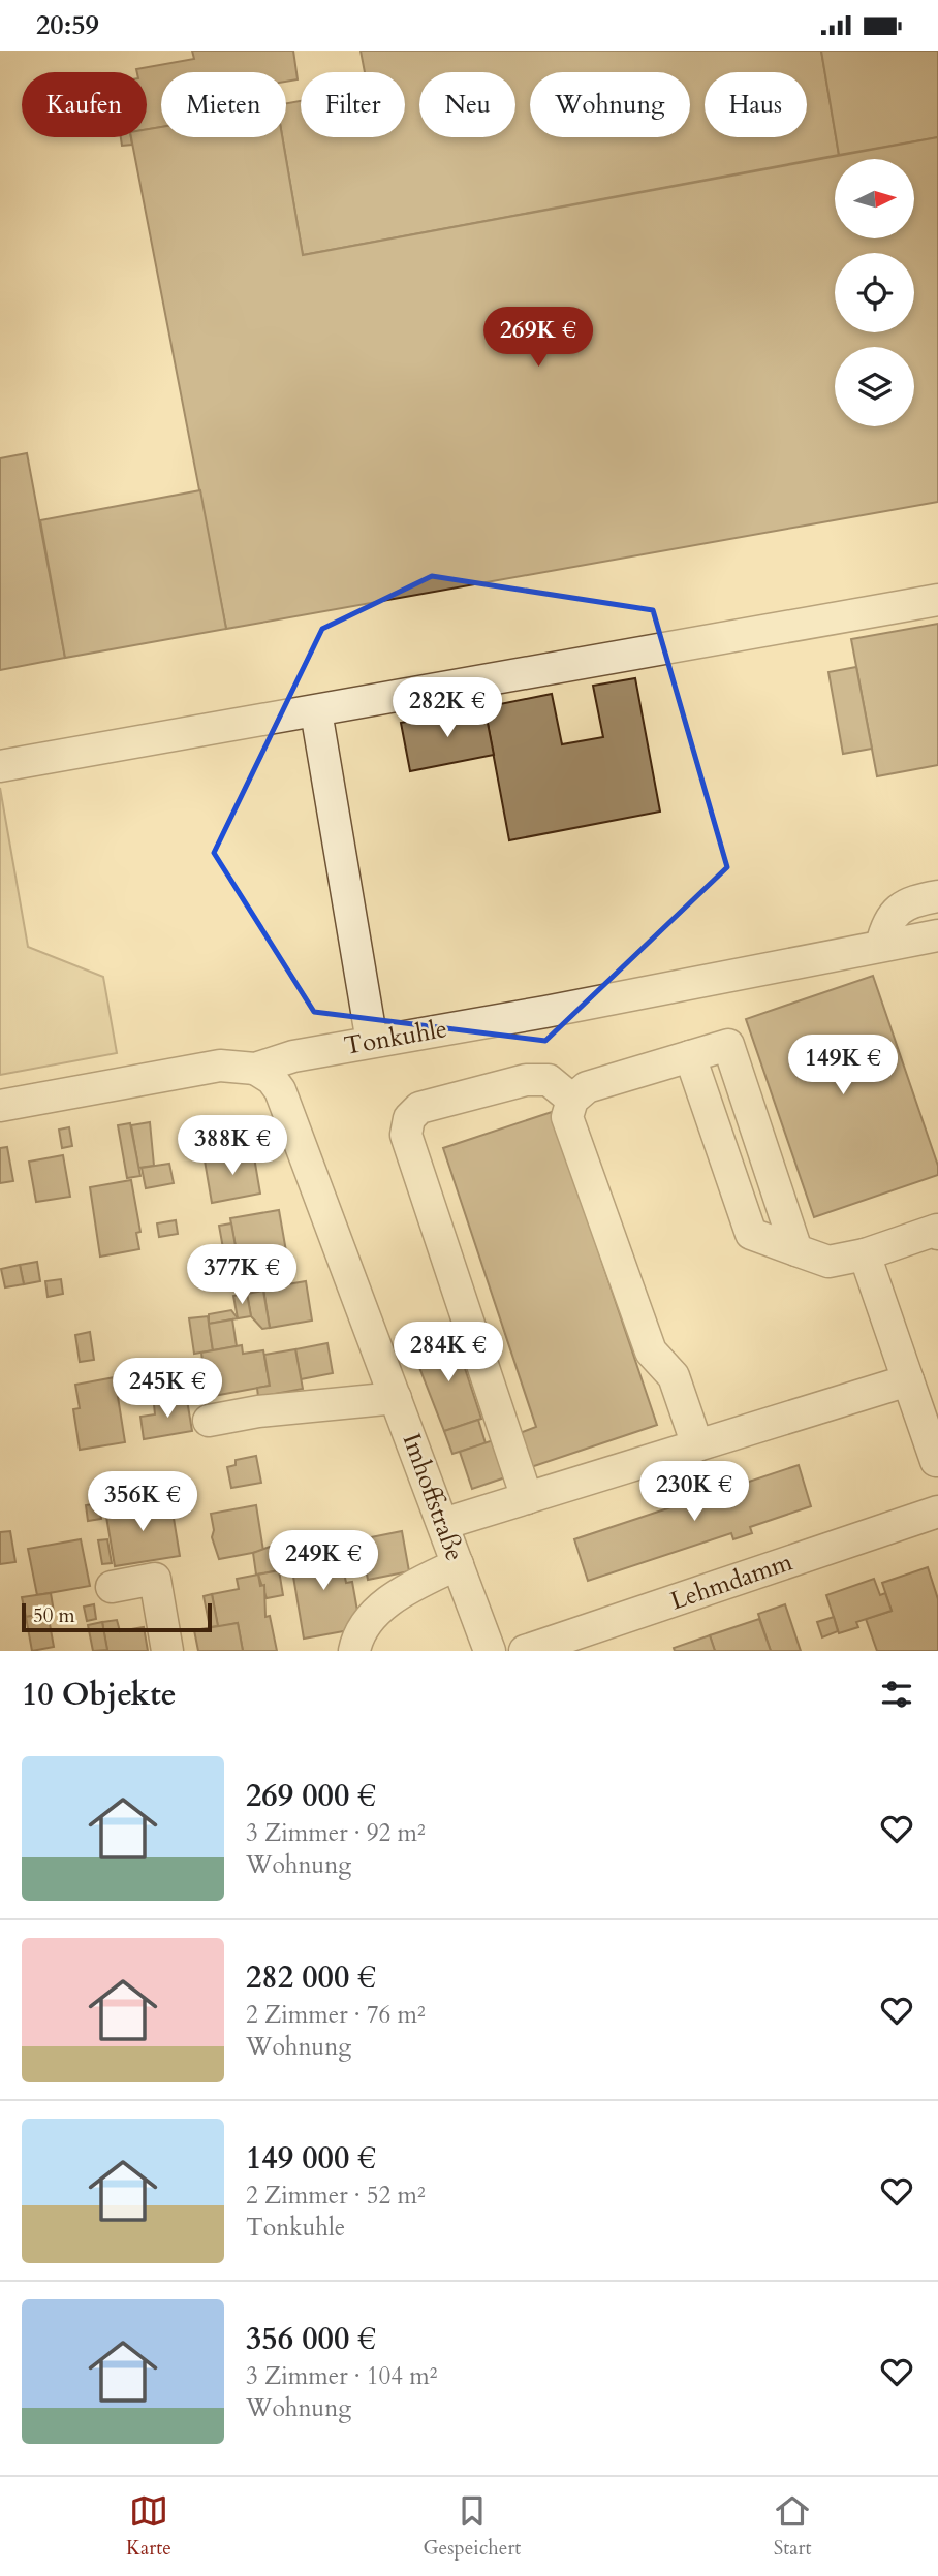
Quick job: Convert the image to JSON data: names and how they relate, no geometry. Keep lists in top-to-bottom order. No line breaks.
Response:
{"streets":{"street":["Tonkuhle","Imhoffstraße","Lehmdamm"]},"crossings":[["Tonkuhle","Imhoffstraße"]],"scale_bar":"50 m","north":"right","page":{"status":"20:59","chip":["Kaufen","Mieten","Filter","Neu","Wohnung","Haus"],"price":["269K €","282K €","149K €","388K €","377K €","284K €","245K €","230K €","356K €","249K €"],"scale":"50 m","heading":"10 Objekte","list":[{"name":"269 000 €","note":"3 Zimmer · 92 m² · Wohnung"},{"name":"282 000 €","note":"2 Zimmer · 76 m² · Wohnung"},{"name":"149 000 €","note":"2 Zimmer · 52 m² · Tonkuhle"},{"name":"356 000 €","note":"3 Zimmer · 104 m² · Wohnung"}],"tabs":["Karte","Gespeichert","Start"]}}
